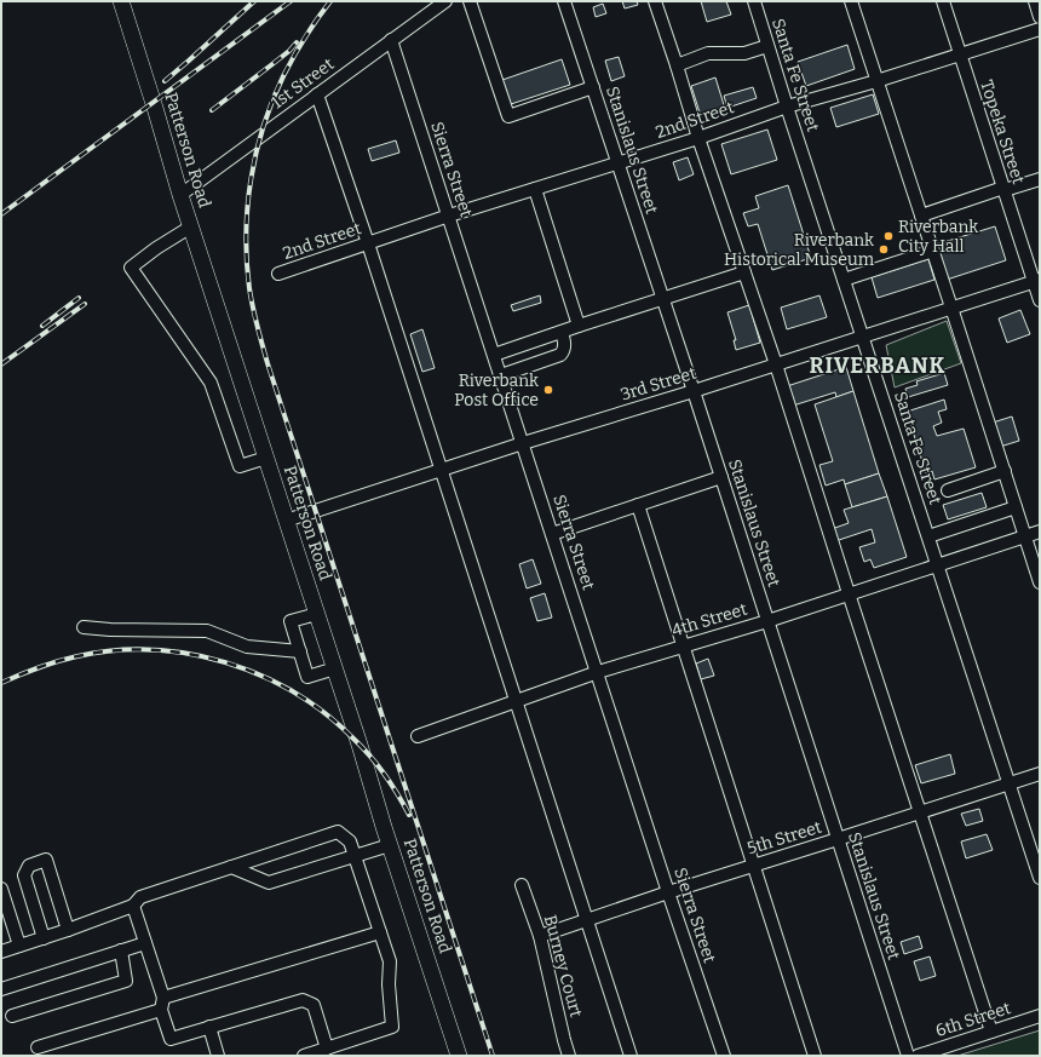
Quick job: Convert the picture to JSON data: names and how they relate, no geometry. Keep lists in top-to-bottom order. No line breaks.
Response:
{"streets":{"main road":["Patterson Road"],"street":["Santa Fe Street","1st Street","2nd Street","Topeka Street","Stanislaus Street","Sierra Street","3rd Street","4th Street","5th Street","Burney Court","6th Street"]},"crossings":[["Santa Fe Street","2nd Street"],["Santa Fe Street","3rd Street"],["Santa Fe Street","4th Street"],["Santa Fe Street","5th Street"],["1st Street","Patterson Road"],["1st Street","Sierra Street"],["2nd Street","Topeka Street"],["2nd Street","Stanislaus Street"],["2nd Street","Sierra Street"],["Topeka Street","3rd Street"],["Patterson Road","3rd Street"],["Stanislaus Street","3rd Street"],["Stanislaus Street","4th Street"],["Stanislaus Street","5th Street"],["Sierra Street","3rd Street"],["Sierra Street","4th Street"],["Sierra Street","5th Street"],["5th Street","Burney Court"]],"districts":["RIVERBANK"],"places":["Riverbank City Hall","Riverbank Historical Museum","Riverbank Post Office"]}
